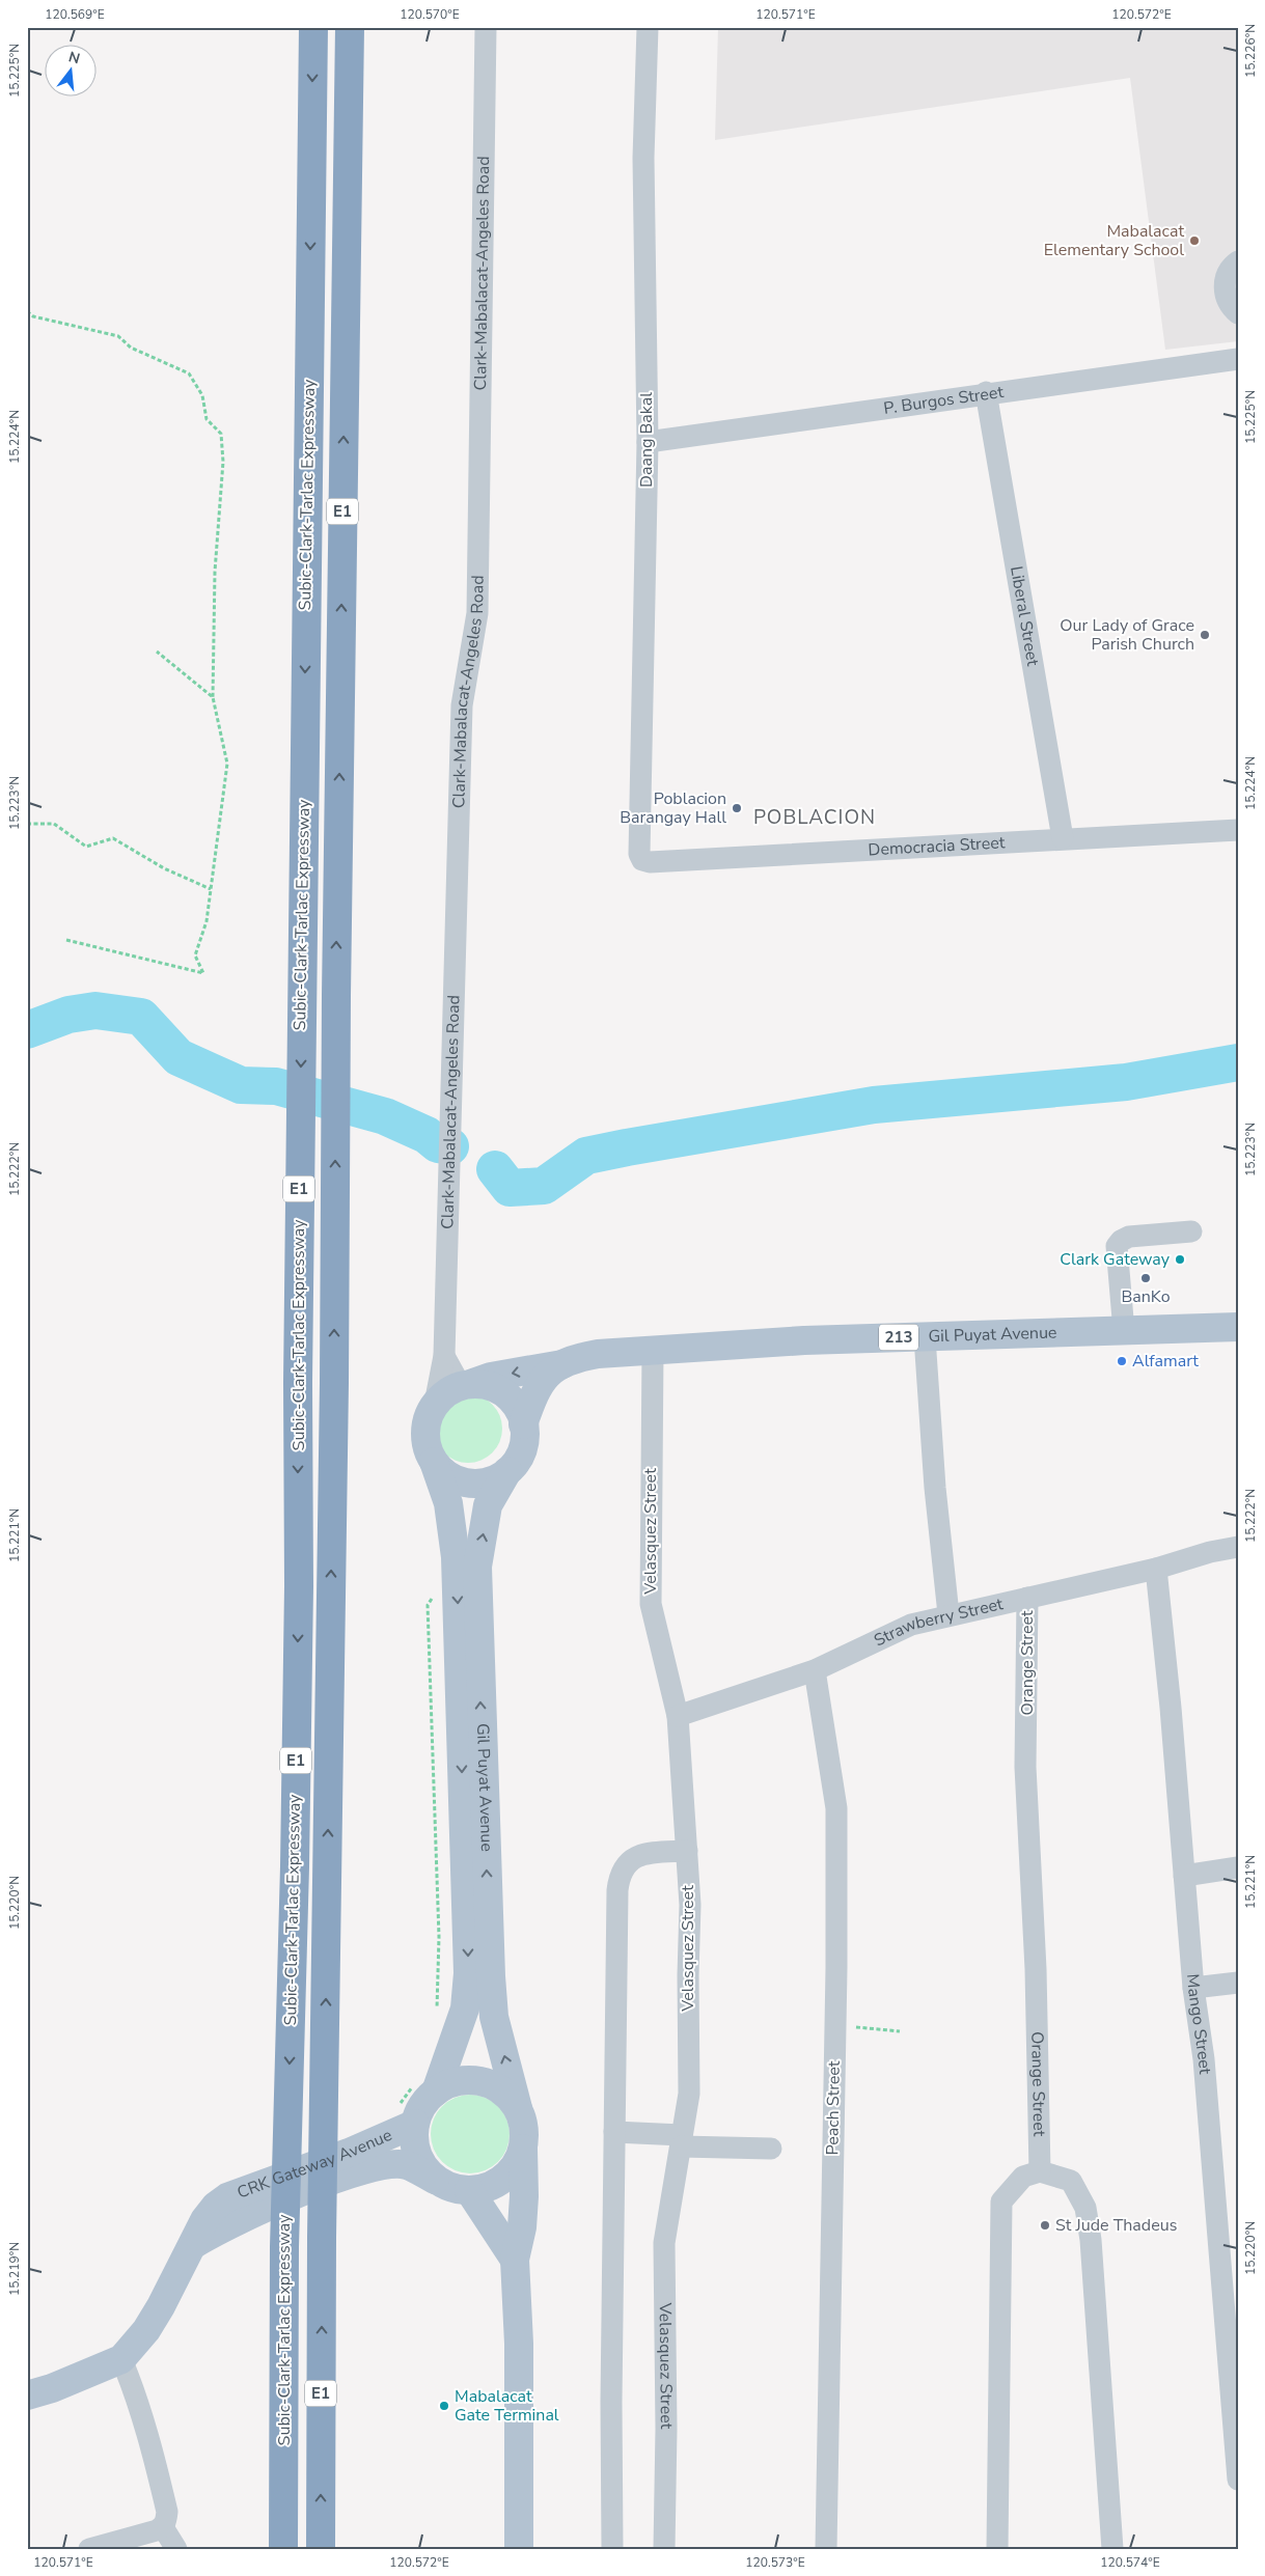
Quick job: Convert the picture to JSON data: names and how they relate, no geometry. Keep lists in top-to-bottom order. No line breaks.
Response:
{"streets":{"highway":["Subic-Clark-Tarlac Expressway","E1"],"main road":["Gil Puyat Avenue","213","CRK Gateway Avenue"],"street":["Clark-Mabalacat-Angeles Road","P. Burgos Street","Daang Bakal","Liberal Street","Democracia Street","Velasquez Street","Strawberry Street","Orange Street","Mango Street","Peach Street"]},"crossings":[["Clark-Mabalacat-Angeles Road","Gil Puyat Avenue"],["Clark-Mabalacat-Angeles Road","213"],["P. Burgos Street","Daang Bakal"],["P. Burgos Street","Liberal Street"],["Daang Bakal","Democracia Street"],["Liberal Street","Democracia Street"],["Gil Puyat Avenue","213"],["Gil Puyat Avenue","Velasquez Street"],["Gil Puyat Avenue","CRK Gateway Avenue"],["Velasquez Street","Strawberry Street"],["Strawberry Street","Orange Street"],["Strawberry Street","Mango Street"],["Strawberry Street","Peach Street"]],"districts":["POBLACION"],"places":["Mabalacat Elementary School","Our Lady of Grace Parish Church","Poblacion Barangay Hall","Clark Gateway","BanKo","Alfamart","St Jude Thadeus","Mabalacat Gate Terminal"],"north":"top","coordinates":["120.569°E","120.570°E","120.571°E","120.572°E","15.226°N","15.225°N","15.224°N","15.223°N","15.222°N","15.221°N","15.220°N","15.219°N","120.573°E","120.574°E"]}
